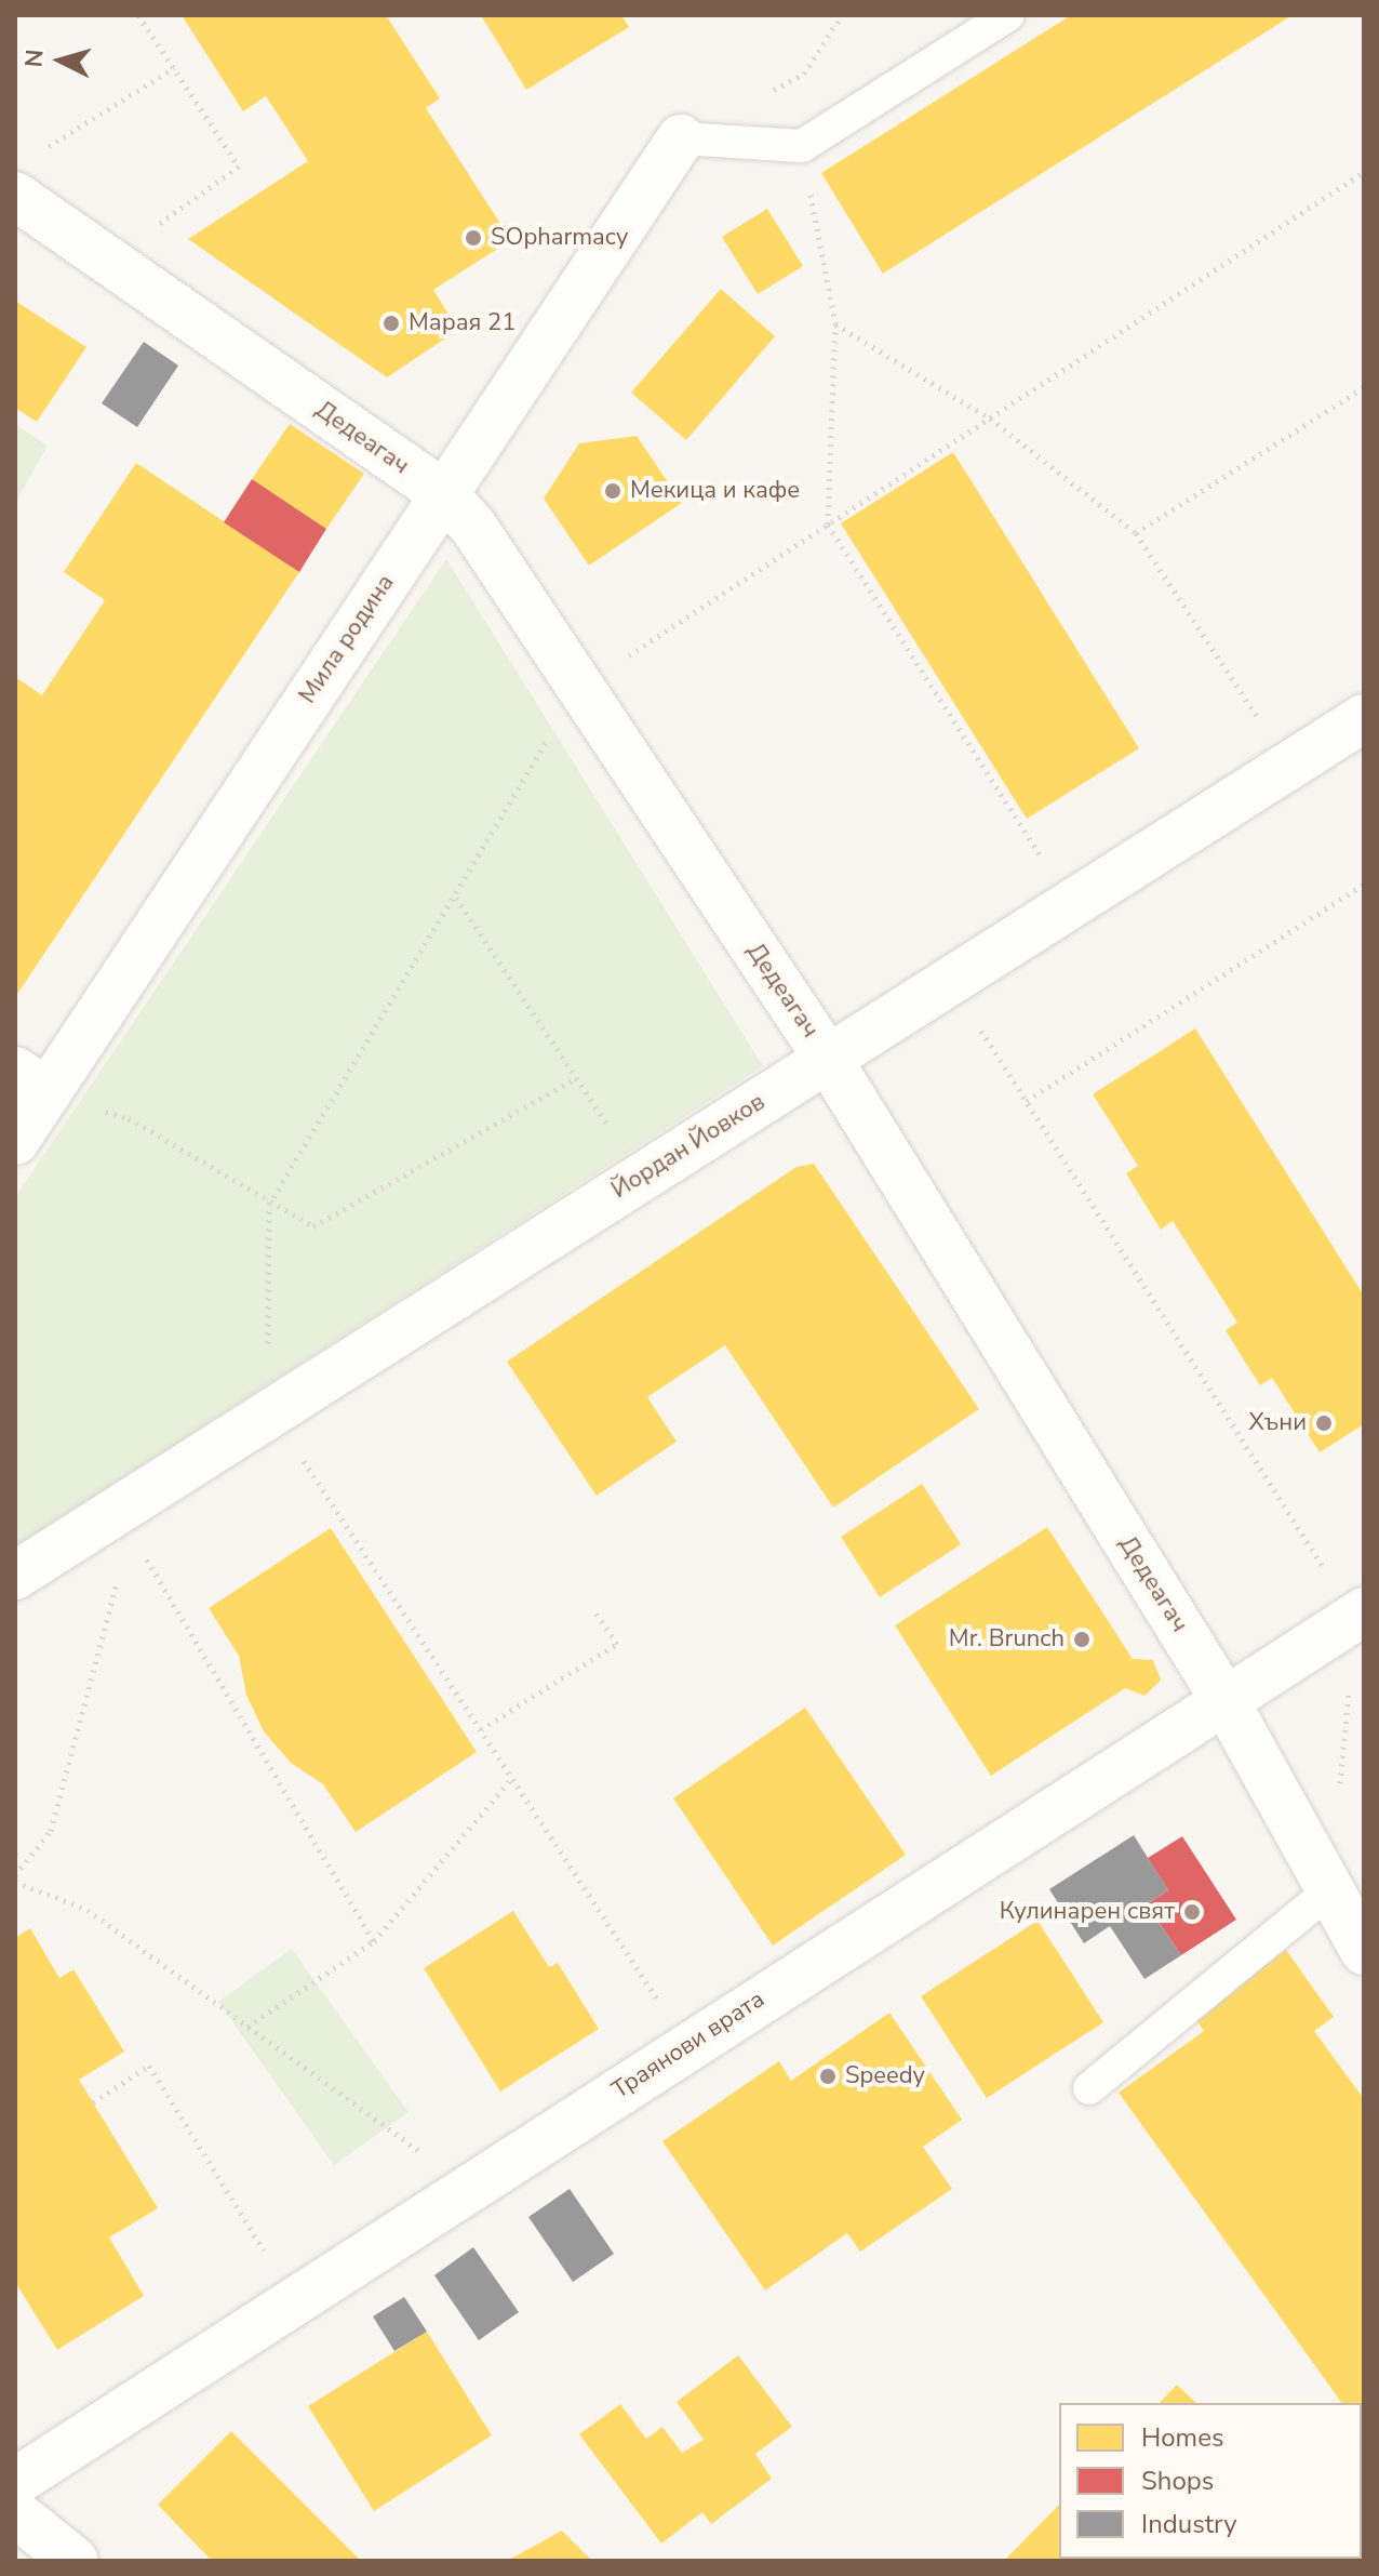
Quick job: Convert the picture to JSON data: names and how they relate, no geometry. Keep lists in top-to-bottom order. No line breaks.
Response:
{"streets":{"street":["Дедеагач","Мила родина","Йордан Йовков","Траянови врата"]},"crossings":[["Дедеагач","Мила родина"],["Дедеагач","Йордан Йовков"],["Дедеагач","Траянови врата"]],"places":["SOpharmacy","Марая 21","Мекица и кафе","Хъни","Mr. Brunch","Кулинарен свят","Speedy"],"legend":["Homes","Shops","Industry"],"north":"left"}
